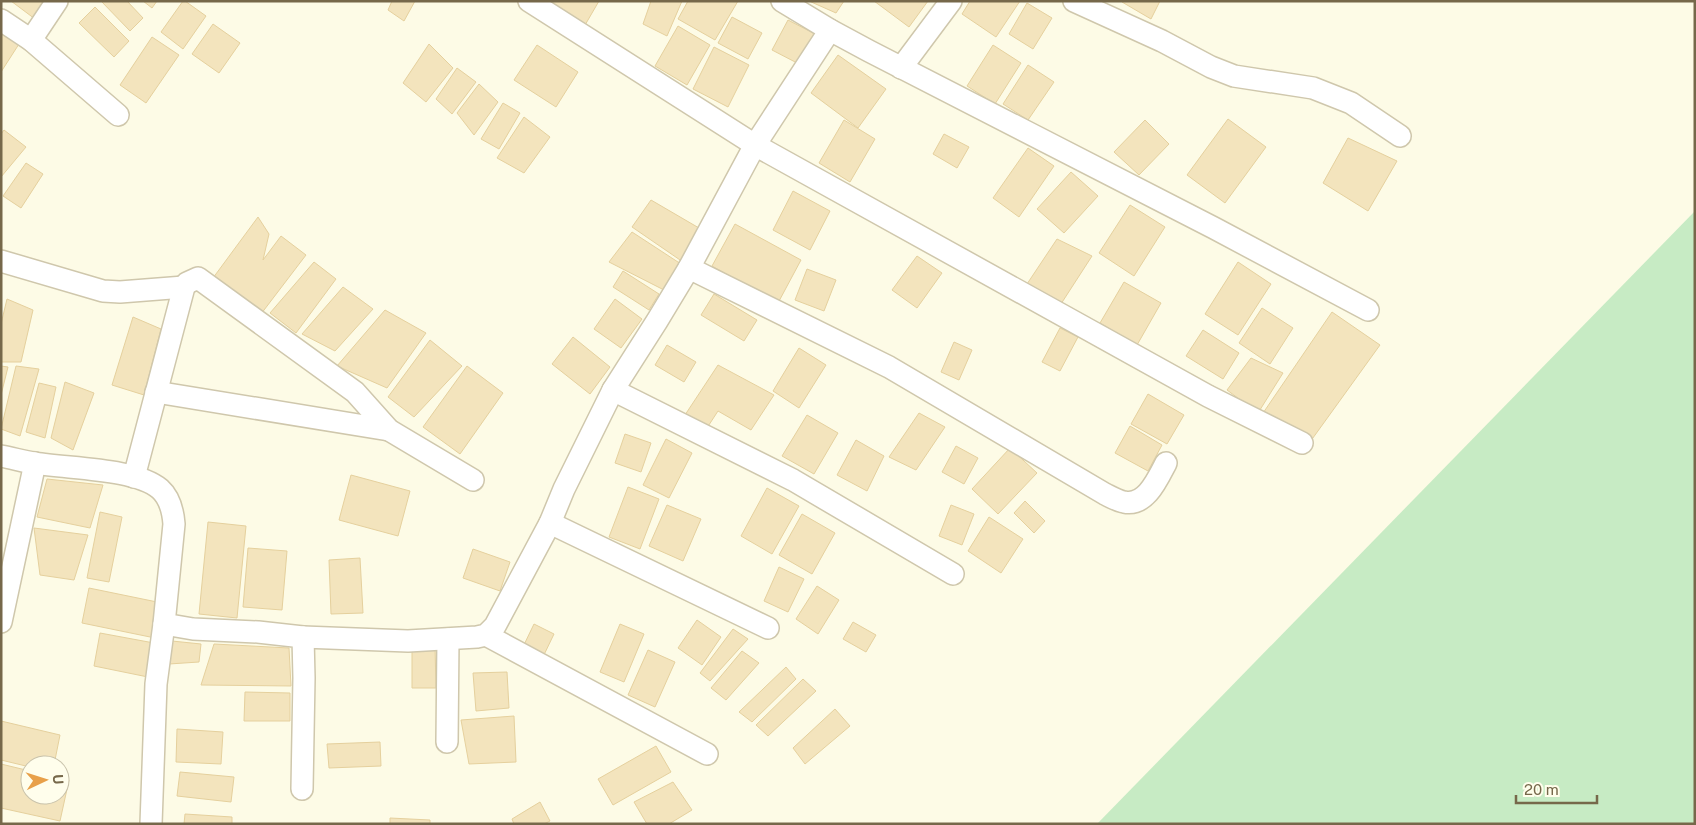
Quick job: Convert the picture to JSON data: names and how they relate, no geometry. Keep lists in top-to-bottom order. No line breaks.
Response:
{"scale_bar":"20 m","north":"right"}
